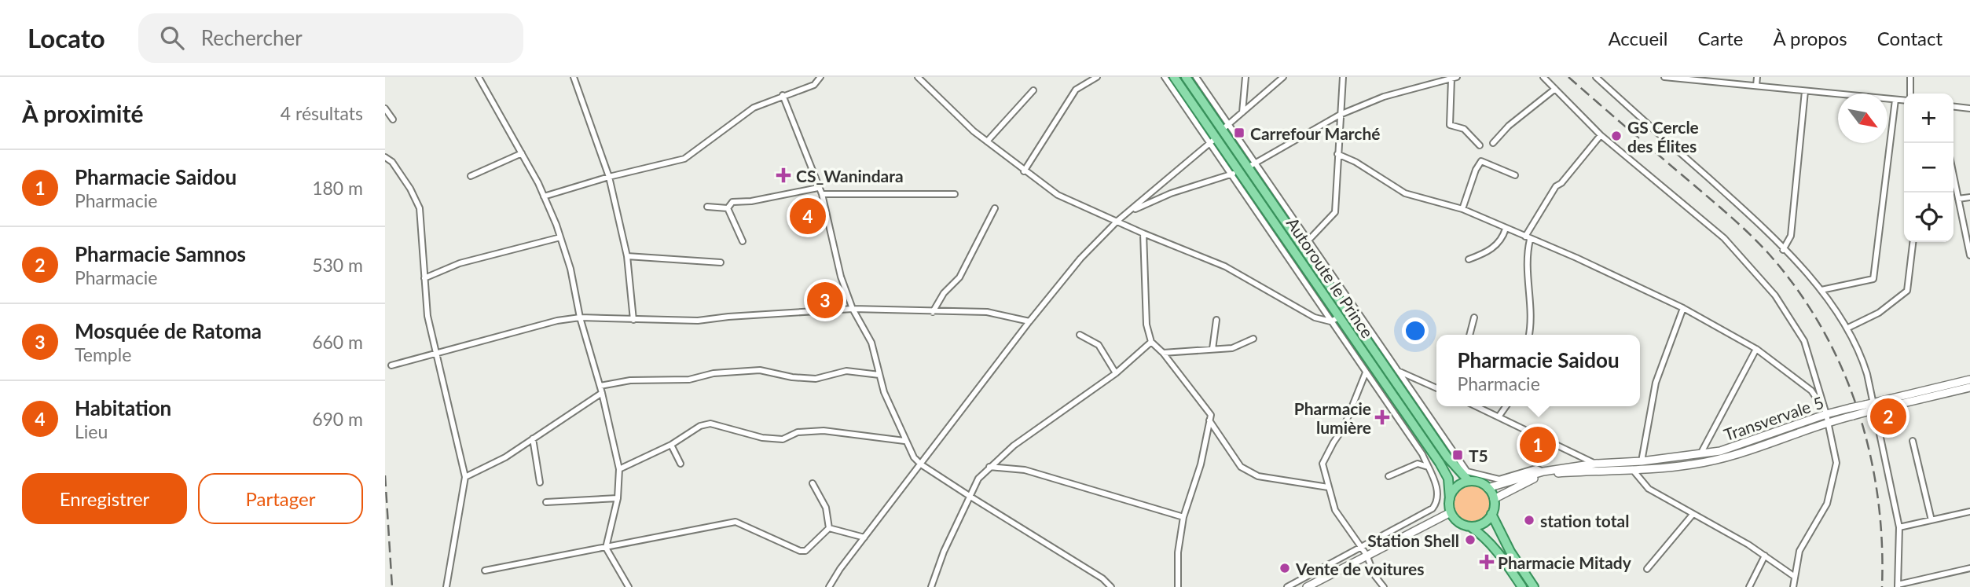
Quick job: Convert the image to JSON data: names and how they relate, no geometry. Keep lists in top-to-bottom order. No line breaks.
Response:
{"streets":{"main road":["Autoroute le Prince","Transvervale 5"]},"crossings":[["Autoroute le Prince","Transvervale 5"]],"places":{"transit":["Carrefour Marché","T5"],"other":["GS Cercle des Élites","station total","Station Shell","Vente de voitures"],"health":["CS_Wanindara","Pharmacie lumière","Pharmacie Mitady"]},"north":"bottom right","page":{"header":"Locato","search":"Rechercher","nav":["Accueil","Carte","À propos","Contact"],"heading":["À proximité","4 résultats"],"map_buttons":["+","−"],"list":[{"mark":"1","name":"Pharmacie Saidou","note":"Pharmacie","value":"180 m"},{"mark":"2","name":"Pharmacie Samnos","note":"Pharmacie","value":"530 m"},{"mark":"3","name":"Mosquée de Ratoma","note":"Temple","value":"660 m"},{"mark":"4","name":"Habitation","note":"Lieu","value":"690 m"}],"pins":["4","3","2","1"],"popup":["Pharmacie Saidou","Pharmacie"],"buttons":["Enregistrer","Partager"]}}
